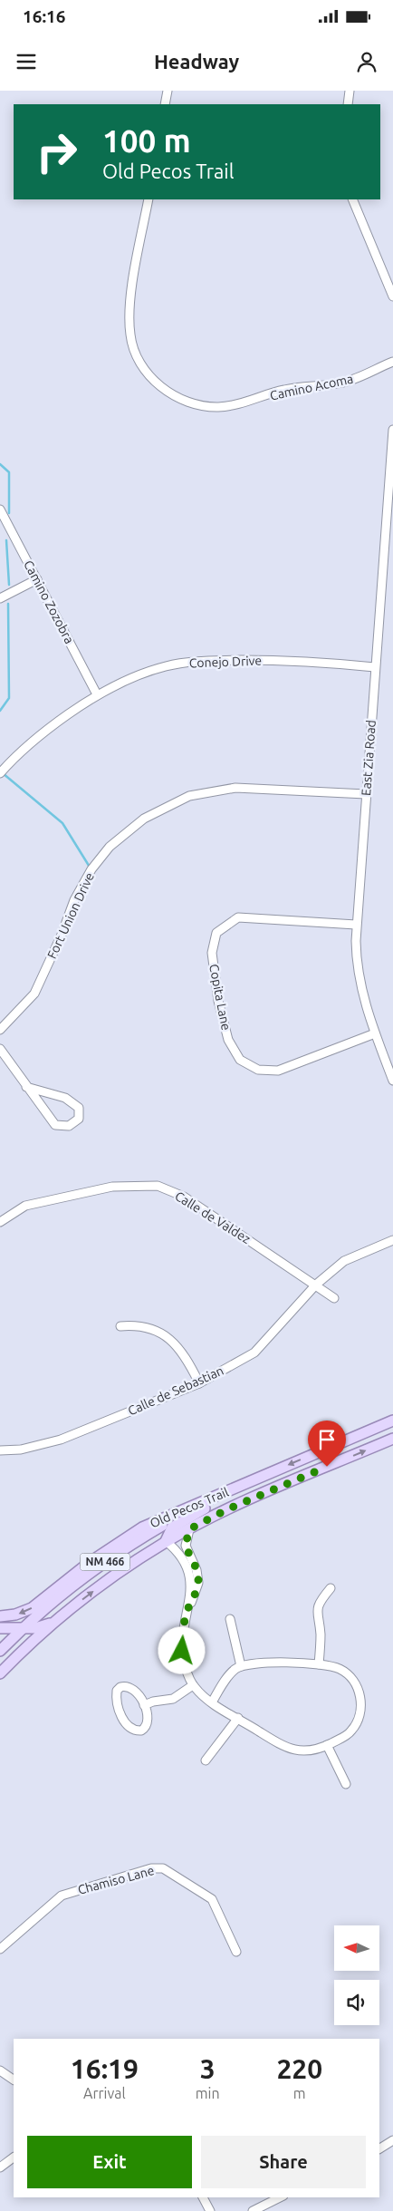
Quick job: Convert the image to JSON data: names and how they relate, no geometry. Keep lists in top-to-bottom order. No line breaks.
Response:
{"streets":{"main road":["Old Pecos Trail","NM 466"],"street":["Camino Acoma","Camino Zozobra","Conejo Drive","East Zia Road","Fort Union Drive","Copita Lane","Calle de Valdez","Calle de Sebastian","Chamiso Lane"]},"crossings":[["Camino Zozobra","Conejo Drive"],["Conejo Drive","East Zia Road"],["East Zia Road","Fort Union Drive"],["East Zia Road","Copita Lane"],["Calle de Valdez","Calle de Sebastian"],["Old Pecos Trail","NM 466"]],"north":"left","page":{"status":"16:16","header":"Headway","turn":["100 m","Old Pecos Trail"],"eta":["16:19","Arrival","3","min","220","m"],"buttons":["Exit","Share"]}}
